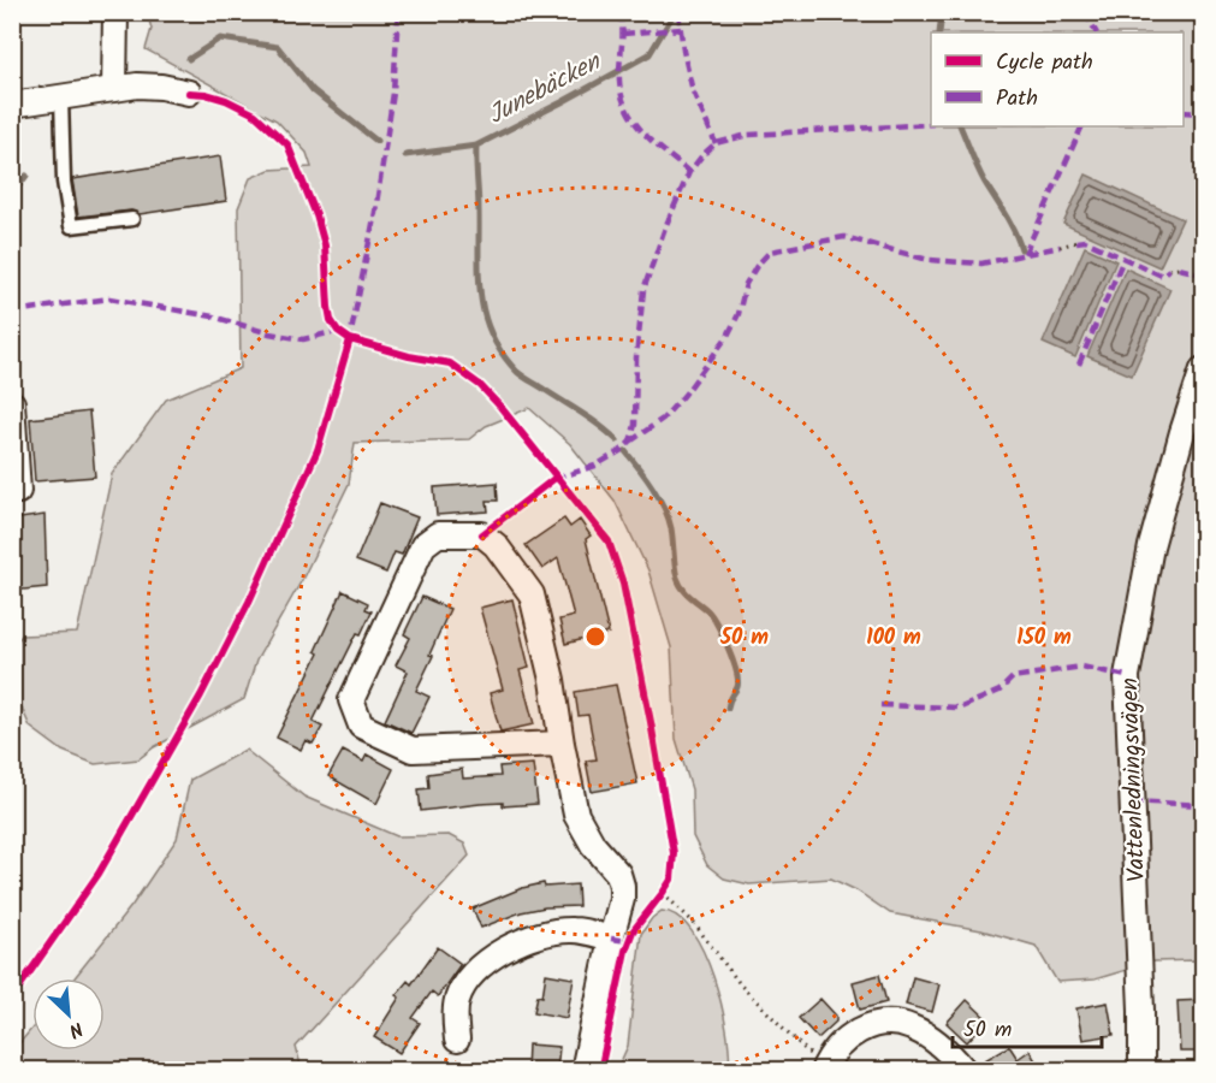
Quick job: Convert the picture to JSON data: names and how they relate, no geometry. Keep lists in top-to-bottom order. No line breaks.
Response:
{"streets":{"street":["Vattenledningsvägen"]},"water":["Junebäcken"],"legend":["Cycle path","Path"],"scale_bar":"50 m","north":"bottom right","rings":["50 m","100 m","150 m"]}
